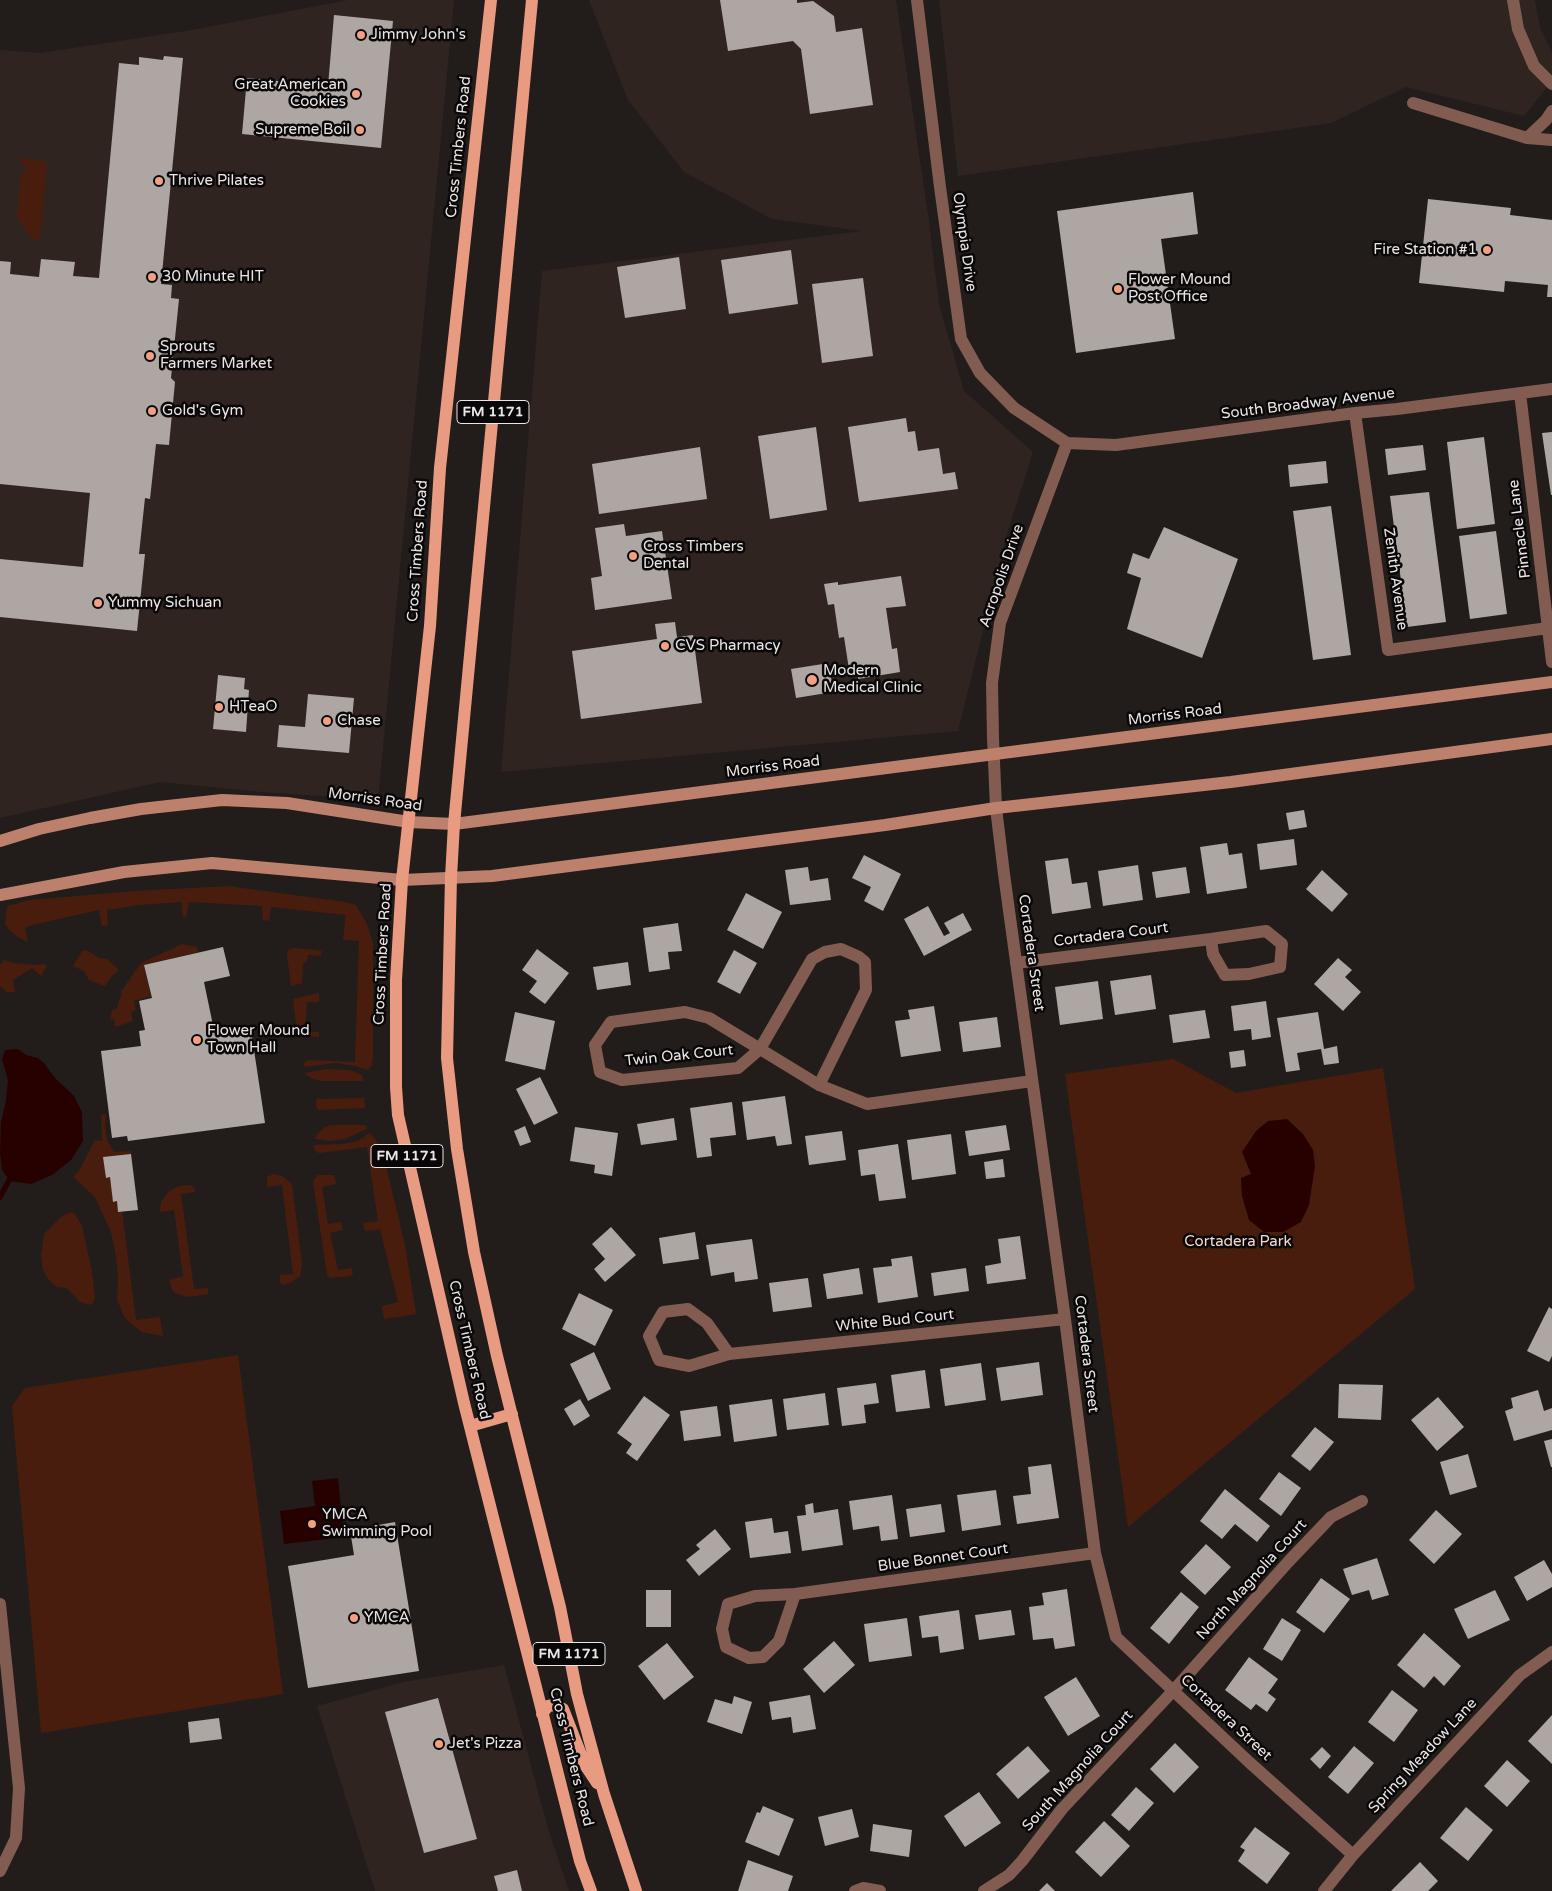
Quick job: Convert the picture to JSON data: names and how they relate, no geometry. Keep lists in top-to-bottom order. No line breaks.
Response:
{"streets":{"main road":["Cross Timbers Road","FM 1171","Morriss Road"],"street":["Olympia Drive","South Broadway Avenue","Pinnacle Lane","Acropolis Drive","Zenith Avenue","Cortadera Court","Cortadera Street","Twin Oak Court","White Bud Court","Blue Bonnet Court","North Magnolia Court","Spring Meadow Lane","South Magnolia Court"]},"crossings":[["Cross Timbers Road","Morriss Road"],["Olympia Drive","South Broadway Avenue"],["Olympia Drive","Acropolis Drive"],["South Broadway Avenue","Pinnacle Lane"],["South Broadway Avenue","Acropolis Drive"],["South Broadway Avenue","Zenith Avenue"],["Pinnacle Lane","Zenith Avenue"],["Acropolis Drive","Morriss Road"],["Acropolis Drive","Cortadera Street"],["Morriss Road","Cortadera Street"],["Cortadera Court","Cortadera Street"],["Cortadera Street","Twin Oak Court"],["Cortadera Street","White Bud Court"],["Cortadera Street","Blue Bonnet Court"],["Cortadera Street","North Magnolia Court"],["Cortadera Street","Spring Meadow Lane"],["Cortadera Street","South Magnolia Court"],["North Magnolia Court","South Magnolia Court"]],"parks":["Cortadera Park"],"places":["Jimmy John's","Great American Cookies","Supreme Boil","Thrive Pilates","Fire Station #1","30 Minute HIT","Flower Mound Post Office","Sprouts Farmers Market","Gold's Gym","Cross Timbers Dental","Yummy Sichuan","CVS Pharmacy","Modern Medical Clinic","HTeaO","Chase","Flower Mound Town Hall","YMCA Swimming Pool","YMCA","Jet's Pizza"]}
